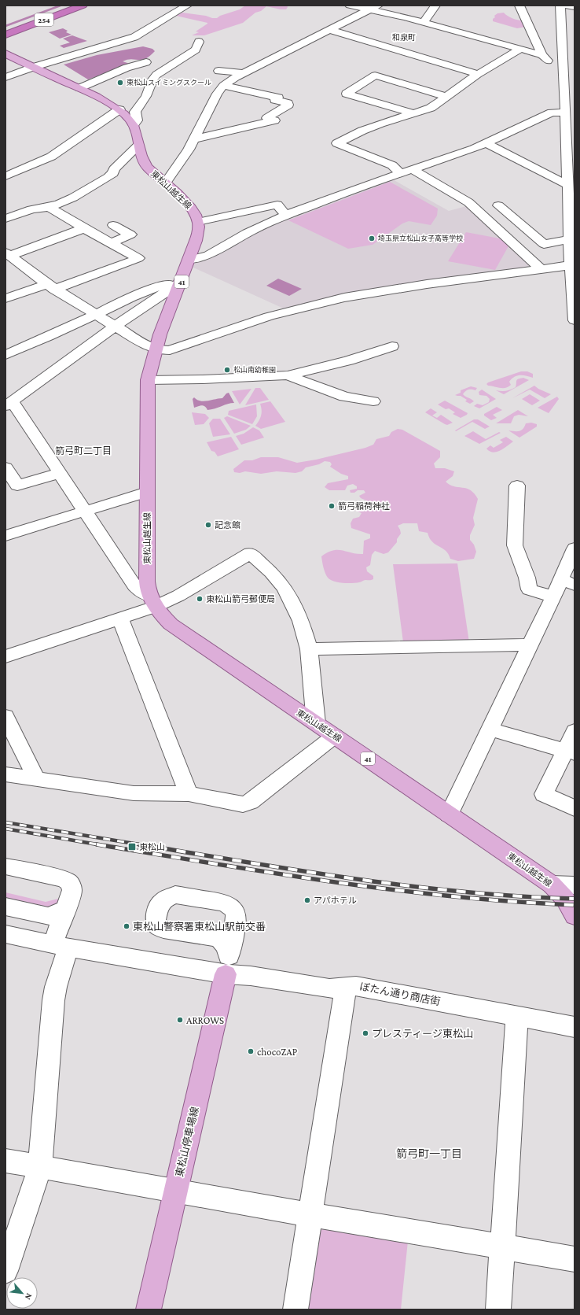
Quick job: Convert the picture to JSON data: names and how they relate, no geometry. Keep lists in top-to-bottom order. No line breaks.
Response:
{"streets":{"highway":["254"],"main road":["東松山越生線","41","東松山停車場線"],"street":["ぼたん通り商店街"]},"crossings":[["ぼたん通り商店街","東松山停車場線"]],"districts":["和泉町","箭弓町二丁目","箭弓町一丁目"],"places":{"other":["東松山スイミングスクール","埼玉県立松山女子高等学校","松山南幼稚園","箭弓稲荷神社","記念館","東松山箭弓郵便局","アパホテル","東松山警察署東松山駅前交番","ARROWS","プレスティージ東松山","chocoZAP"],"transit":["東松山"]},"north":"bottom right"}
